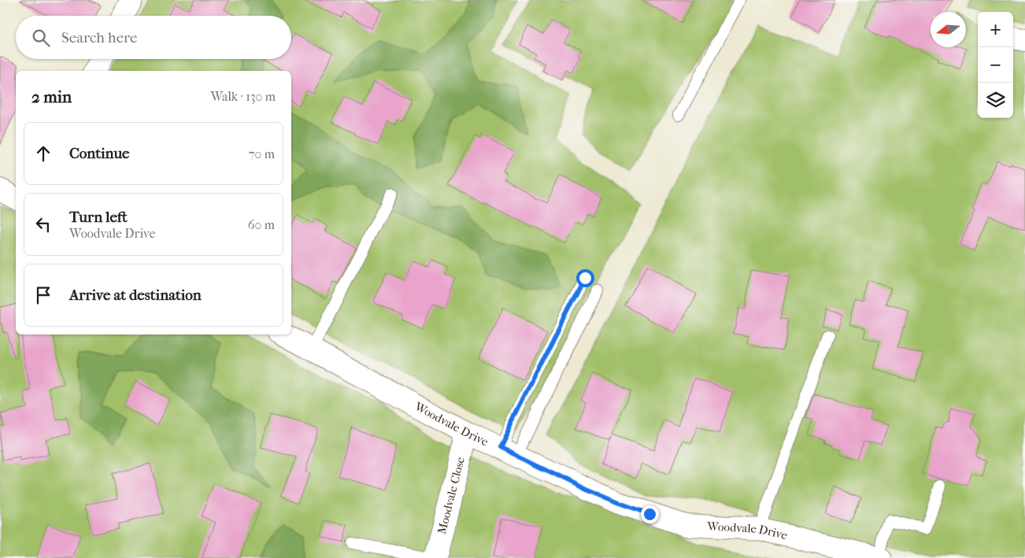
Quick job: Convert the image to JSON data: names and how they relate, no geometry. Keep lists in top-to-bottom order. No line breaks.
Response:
{"streets":{"street":["Woodvale Drive","Moodvale Close"]},"crossings":[["Woodvale Drive","Moodvale Close"]],"north":"left","page":{"map_buttons":["+","−"],"search":"Search here","heading":["2 min","Walk · 130 m"],"list":[["Continue","70 m"],["Turn left","Woodvale Drive","60 m"],"Arrive at destination"]}}
